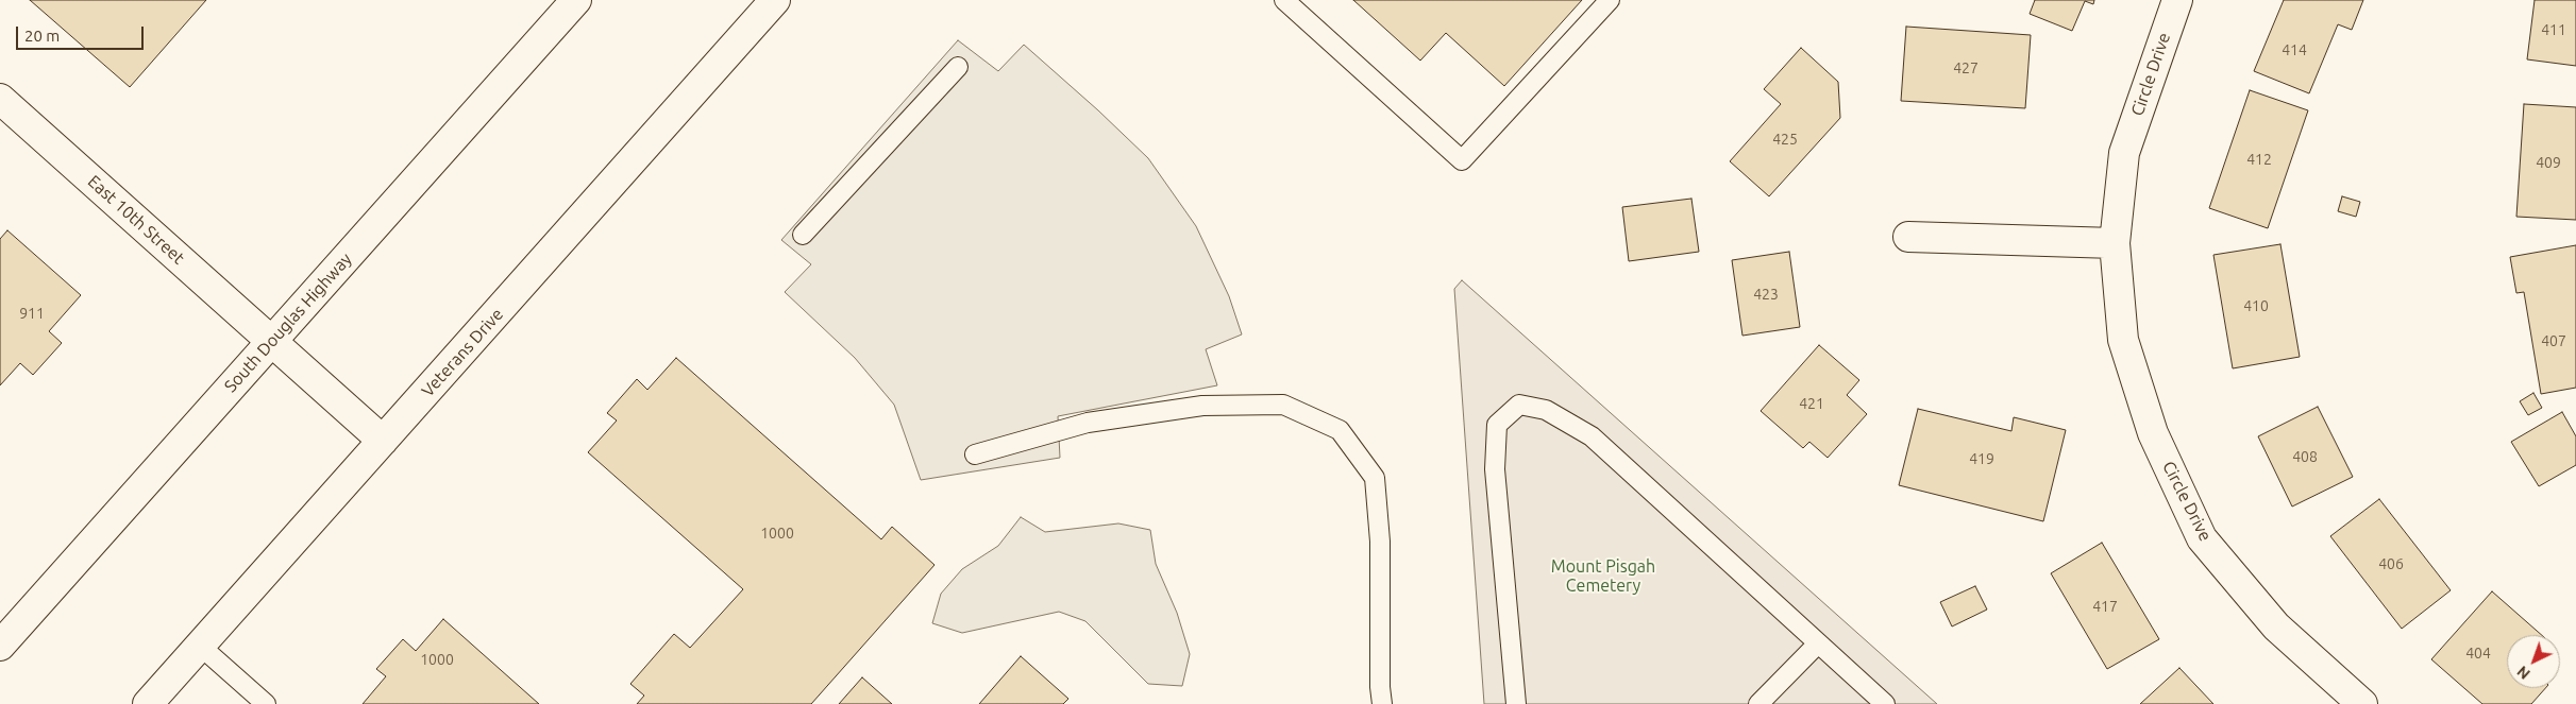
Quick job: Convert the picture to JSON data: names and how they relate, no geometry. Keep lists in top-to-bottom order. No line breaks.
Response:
{"streets":{"street":["Circle Drive","East 10th Street","South Douglas Highway","Veterans Drive"]},"crossings":[["East 10th Street","South Douglas Highway"],["East 10th Street","Veterans Drive"]],"parks":["Mount Pisgah Cemetery"],"house_numbers":["411","414","427","425","412","409","423","410","911","407","421","408","419","1000","406","417","404","1000"],"scale_bar":"20 m","north":"bottom left"}
